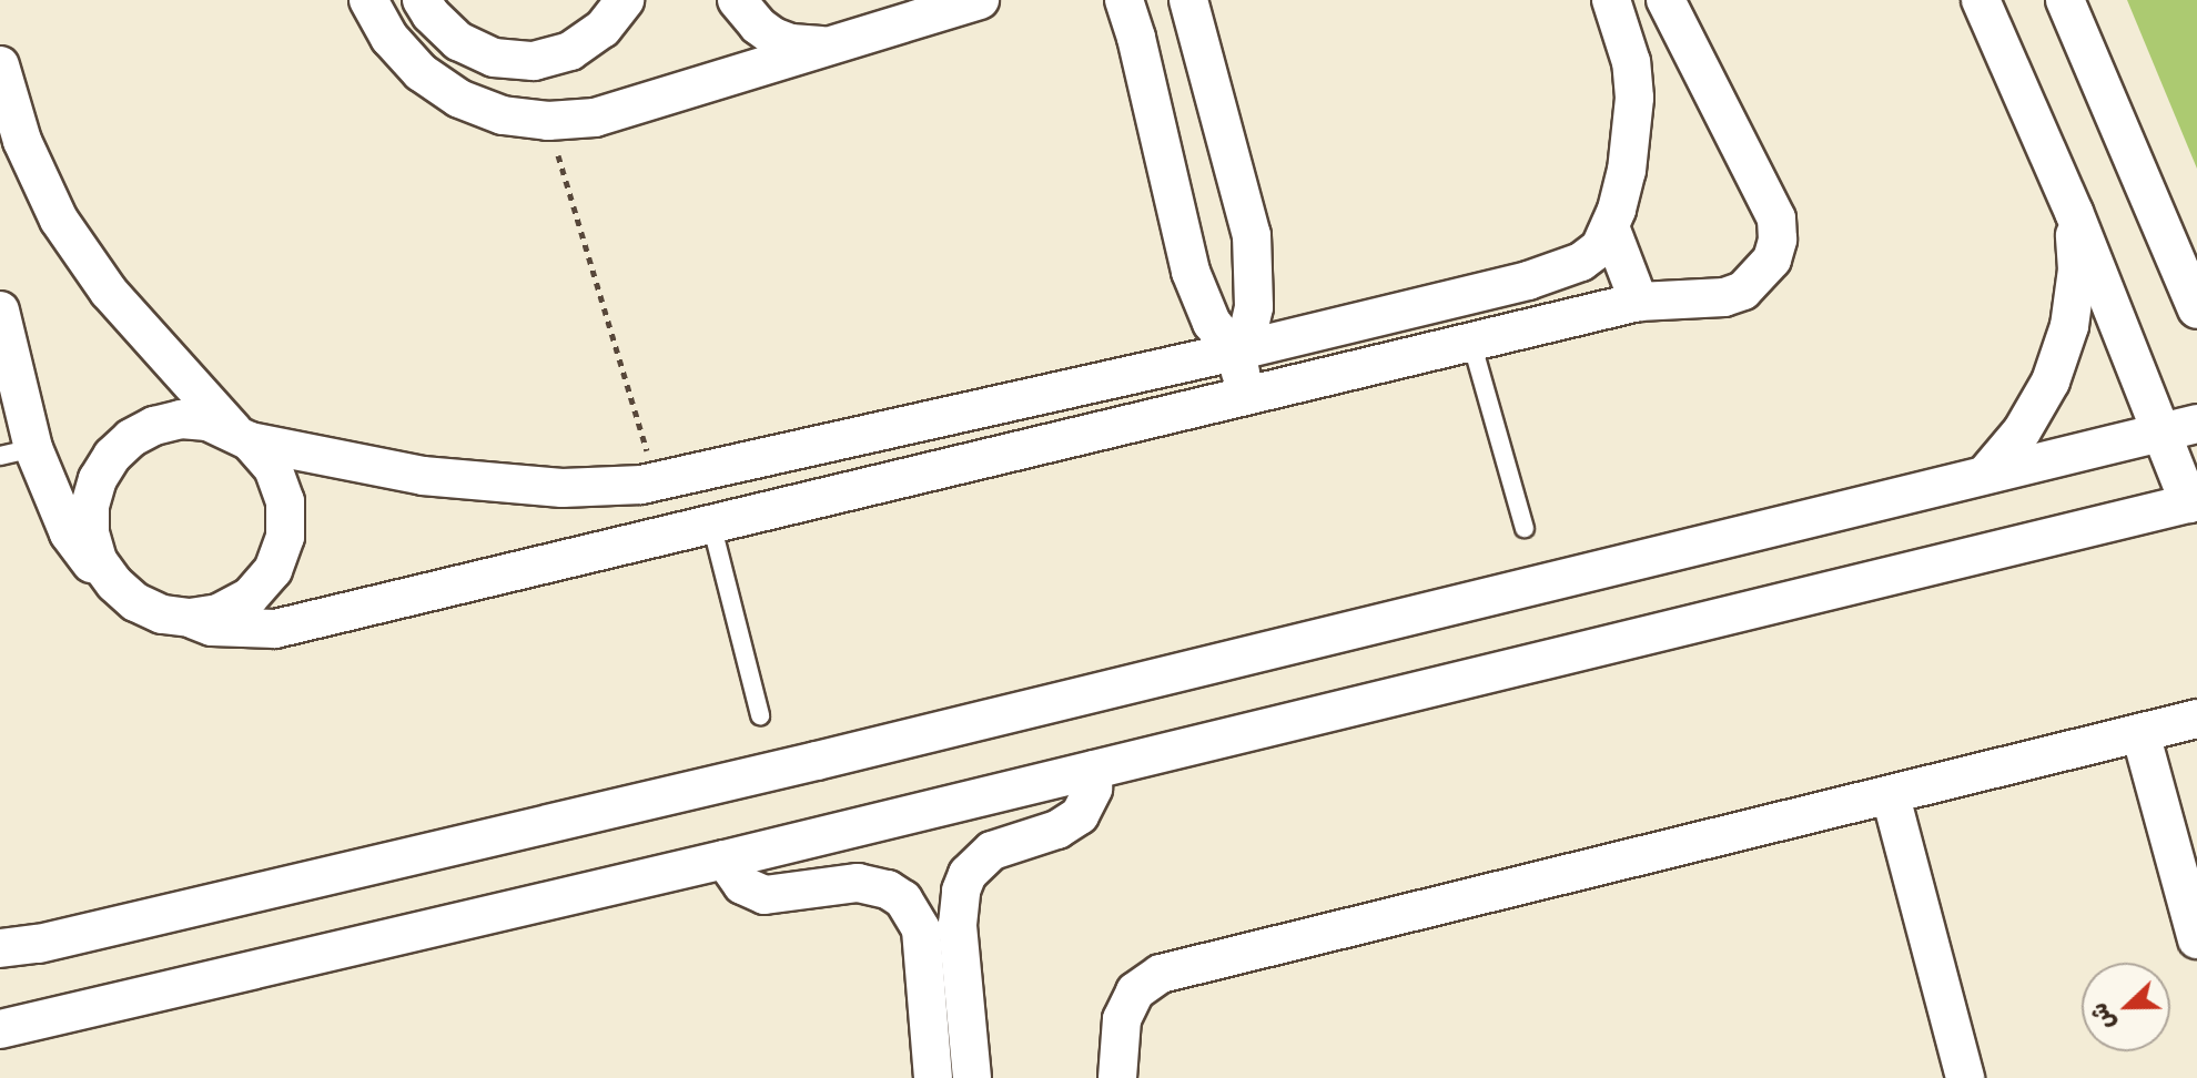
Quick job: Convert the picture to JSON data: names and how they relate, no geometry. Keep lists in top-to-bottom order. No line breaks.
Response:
{"north":"left"}
